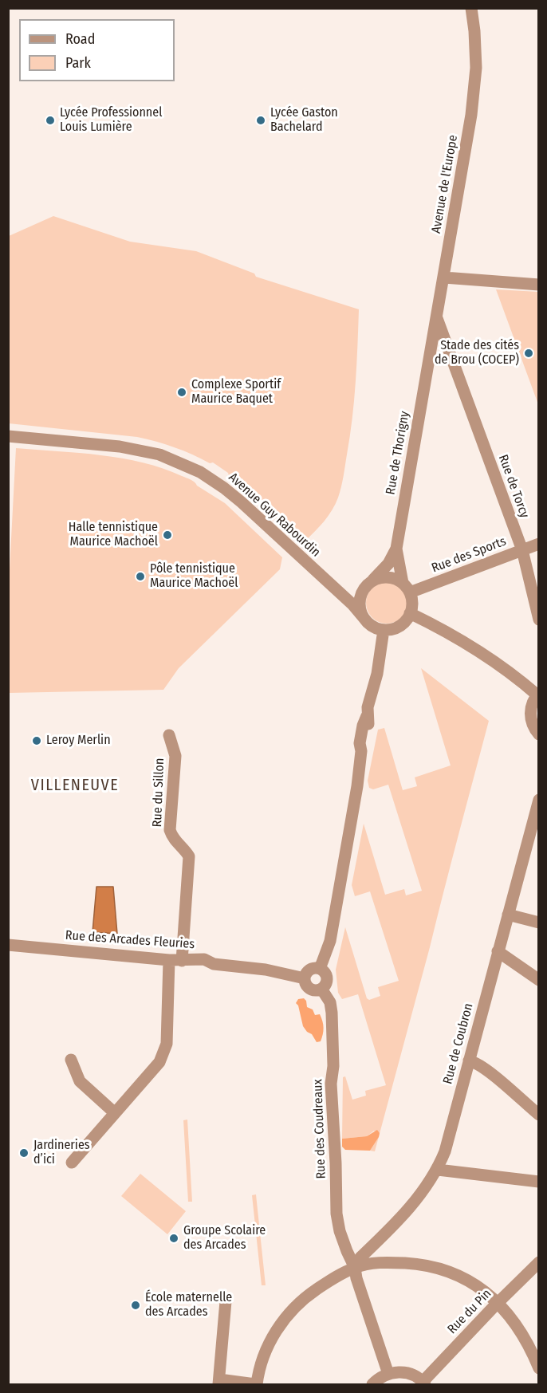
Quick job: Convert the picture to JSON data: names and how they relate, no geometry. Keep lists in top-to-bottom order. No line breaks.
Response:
{"streets":{"street":["Avenue de l'Europe","Rue de Thorigny","Rue de Torcy","Avenue Guy Rabourdin","Rue des Sports","Rue du Sillon","Rue des Arcades Fleuries","Rue de Coubron","Rue des Coudreaux","Rue du Pin"]},"crossings":[["Avenue de l'Europe","Rue de Thorigny"],["Avenue de l'Europe","Rue de Torcy"],["Rue de Thorigny","Avenue Guy Rabourdin"],["Rue de Thorigny","Rue des Sports"],["Rue de Torcy","Rue des Sports"],["Avenue Guy Rabourdin","Rue des Sports"],["Rue du Sillon","Rue des Arcades Fleuries"],["Rue des Arcades Fleuries","Rue des Coudreaux"],["Rue de Coubron","Rue des Coudreaux"]],"districts":["VILLENEUVE"],"places":["Lycée Professionnel Louis Lumière","Lycée Gaston Bachelard","Stade des cités de Brou (COCEP)","Complexe Sportif Maurice Baquet","Halle tennistique Maurice Machoël","Pôle tennistique Maurice Machoël","Leroy Merlin","Jardineries d’ici","Groupe Scolaire des Arcades","École maternelle des Arcades"],"legend":["Road","Park"]}
